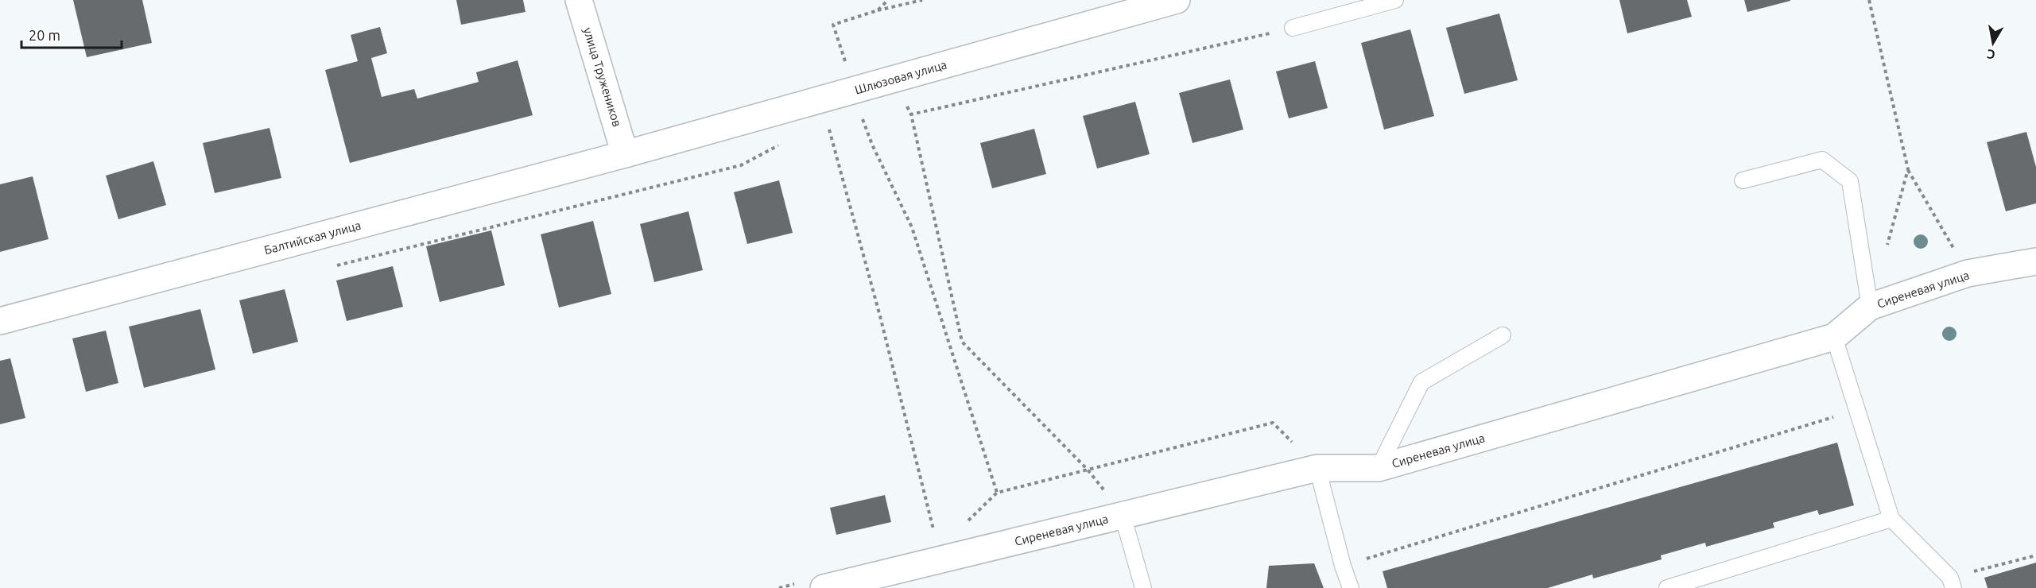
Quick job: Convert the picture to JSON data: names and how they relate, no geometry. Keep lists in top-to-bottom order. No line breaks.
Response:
{"streets":{"street":["улица Тружеников","Шлюзовая улица","Балтийская улица","Сиреневая улица"]},"crossings":[["улица Тружеников","Шлюзовая улица"],["улица Тружеников","Балтийская улица"],["Шлюзовая улица","Балтийская улица"]],"scale_bar":"20 m","north":"bottom"}
